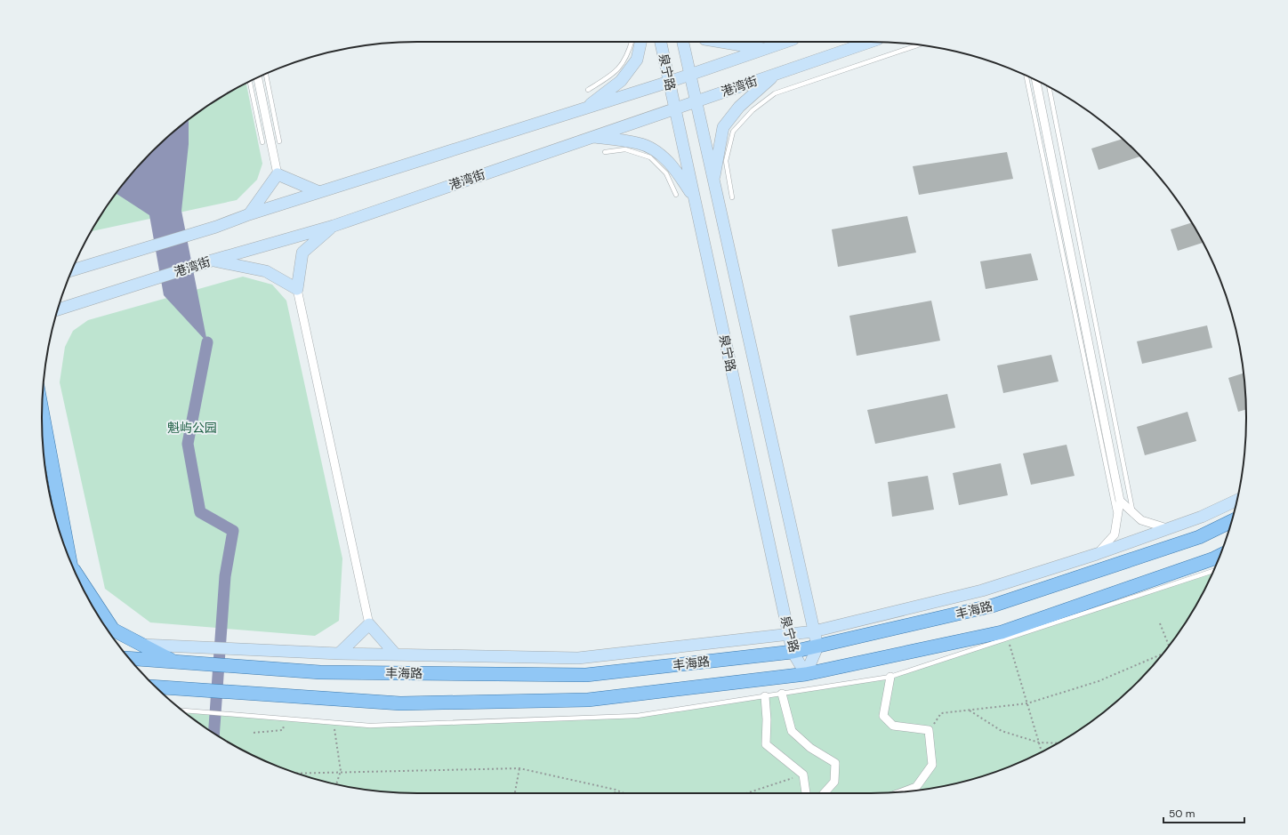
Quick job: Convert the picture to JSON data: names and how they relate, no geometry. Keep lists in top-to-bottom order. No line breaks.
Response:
{"streets":{"main road":["丰海路"],"street":["泉宁路","港湾街"]},"crossings":[["泉宁路","港湾街"],["泉宁路","丰海路"]],"parks":["魁屿公园"],"scale_bar":"50 m"}
